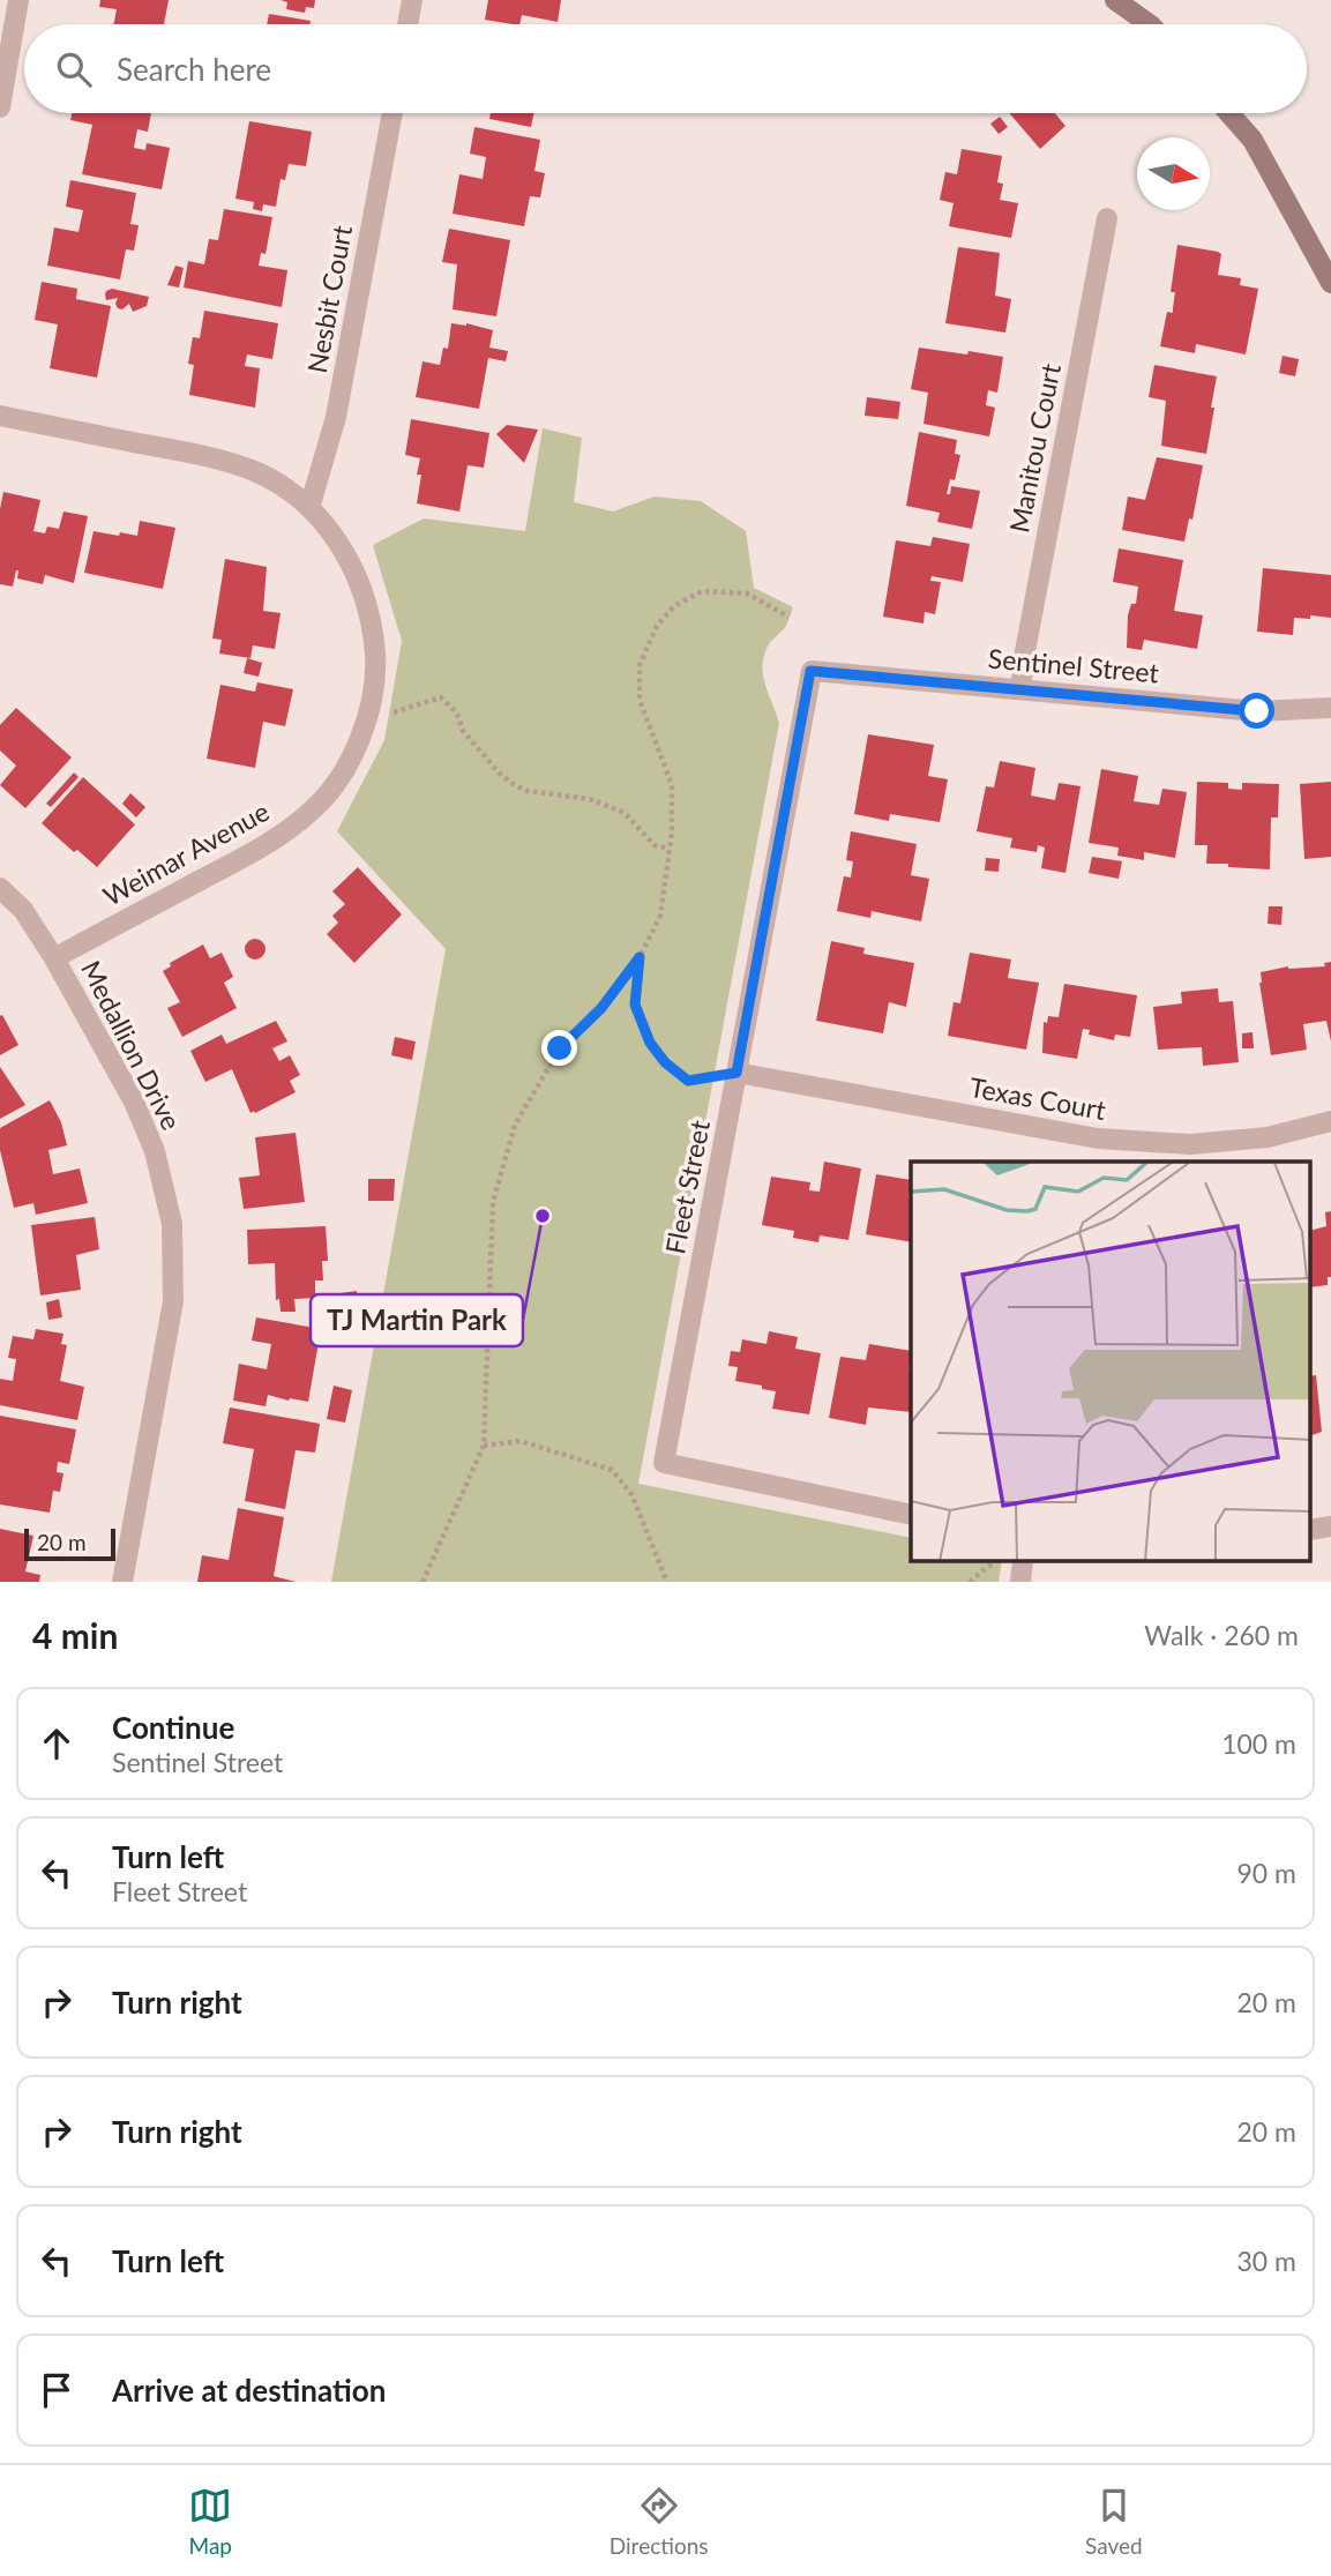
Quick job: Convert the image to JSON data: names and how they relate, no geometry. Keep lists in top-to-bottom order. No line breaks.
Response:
{"streets":{"street":["Nesbit Court","Manitou Court","Sentinel Street","Weimar Avenue","Medallion Drive","Texas Court","Fleet Street"]},"crossings":[["Nesbit Court","Weimar Avenue"],["Manitou Court","Sentinel Street"],["Sentinel Street","Fleet Street"],["Weimar Avenue","Medallion Drive"],["Texas Court","Fleet Street"]],"places":["TJ Martin Park"],"scale_bar":"20 m","north":"right","page":{"search":"Search here","scale":"20 m","heading":["4 min","Walk · 260 m"],"list":[["Continue","Sentinel Street","100 m"],["Turn left","Fleet Street","90 m"],["Turn right","20 m"],["Turn right","20 m"],["Turn left","30 m"],"Arrive at destination"],"nav":["Map","Directions","Saved"]}}
